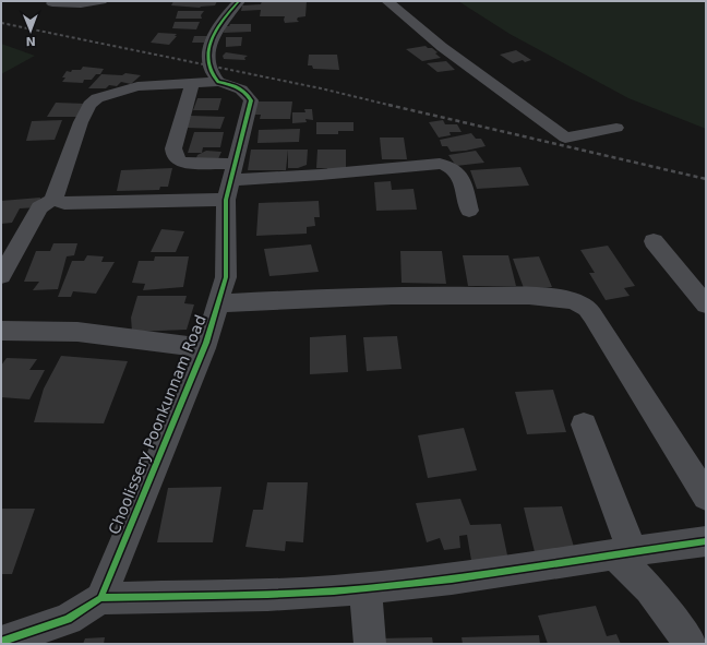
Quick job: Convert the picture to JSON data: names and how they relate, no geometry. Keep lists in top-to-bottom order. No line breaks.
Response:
{"streets":{"street":["Choolissery Poonkunnam Road"]},"north":"bottom"}
